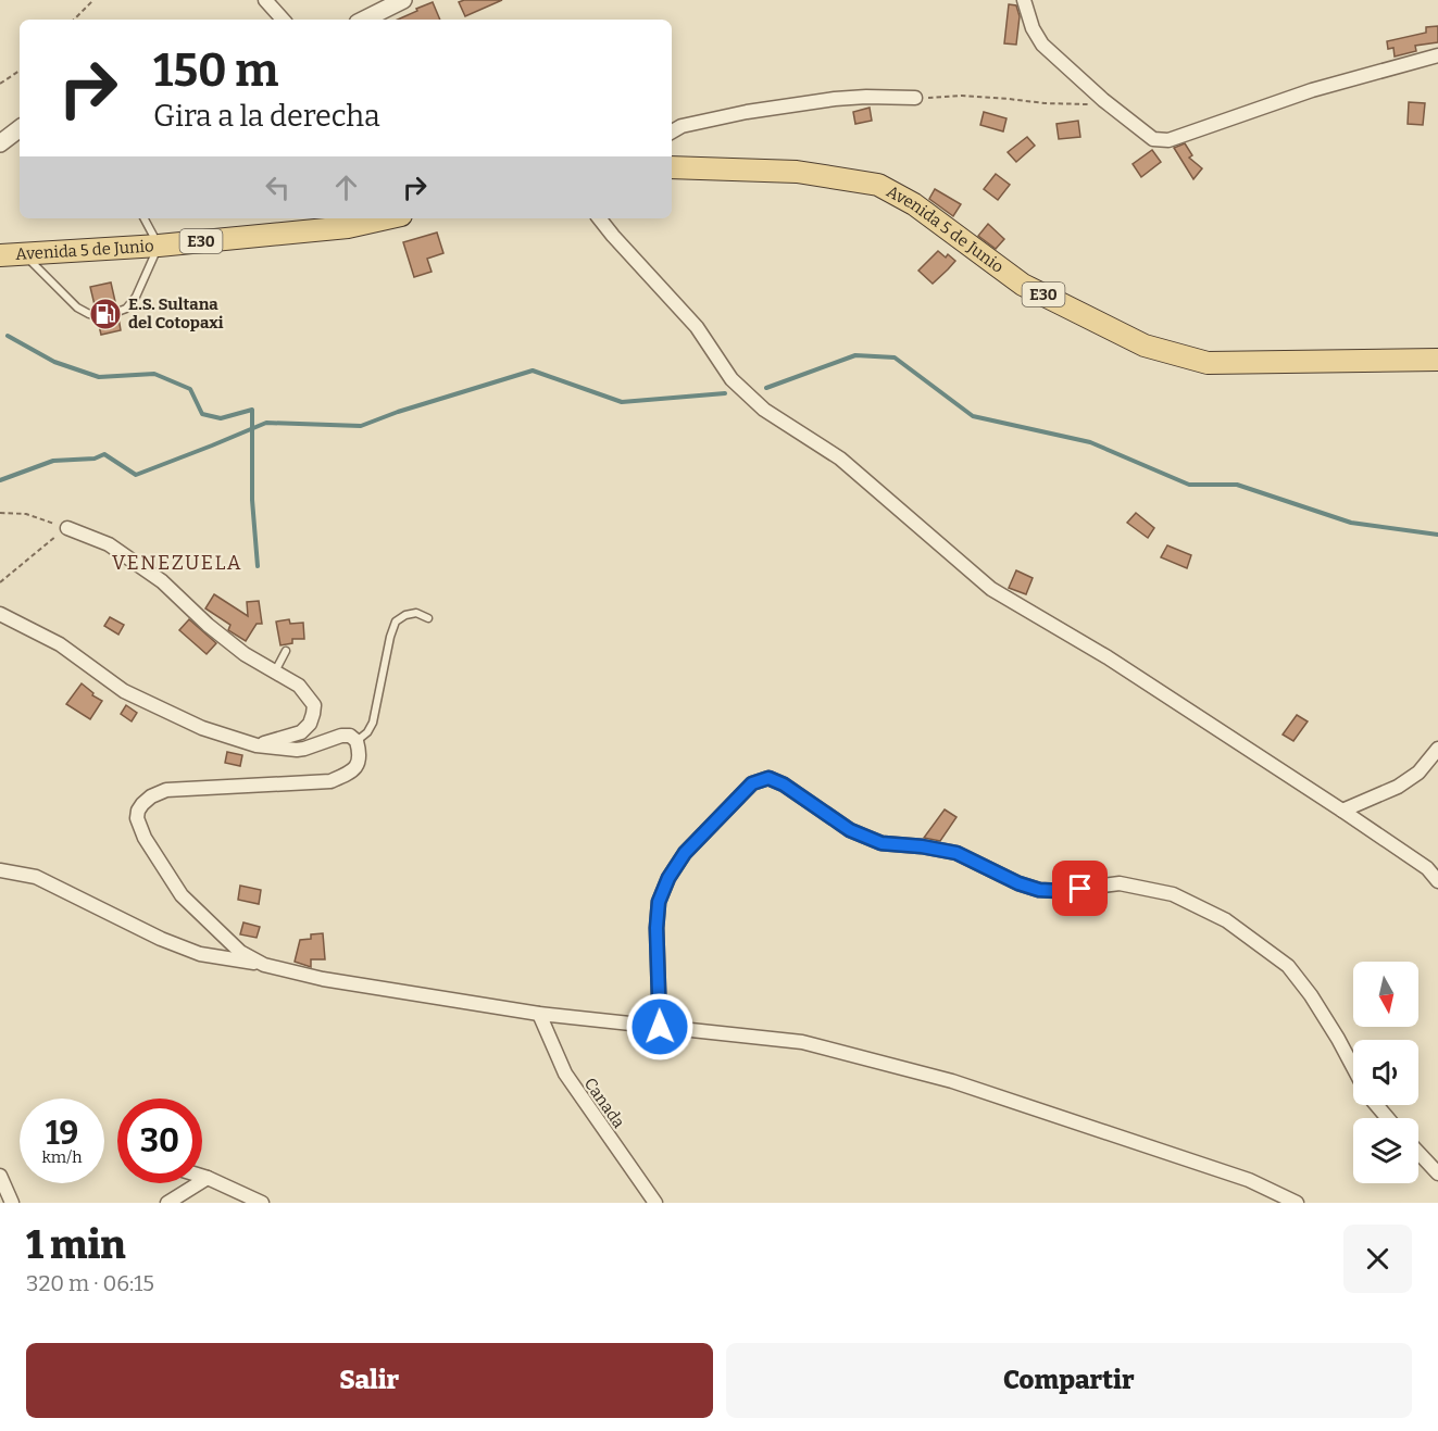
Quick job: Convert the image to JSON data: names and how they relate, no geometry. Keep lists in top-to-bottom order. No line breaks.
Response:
{"streets":{"main road":["Avenida 5 de Junio","E30"],"street":["Canada"]},"districts":["VENEZUELA"],"places":{"fuel station":["E.S. Sultana del Cotopaxi"]},"north":"bottom","page":{"turn":["150 m","Gira a la derecha"],"speed":"19 km/h","limit":"30","heading":["1 min","320 m · 06:15"],"buttons":["Salir","Compartir"]}}
